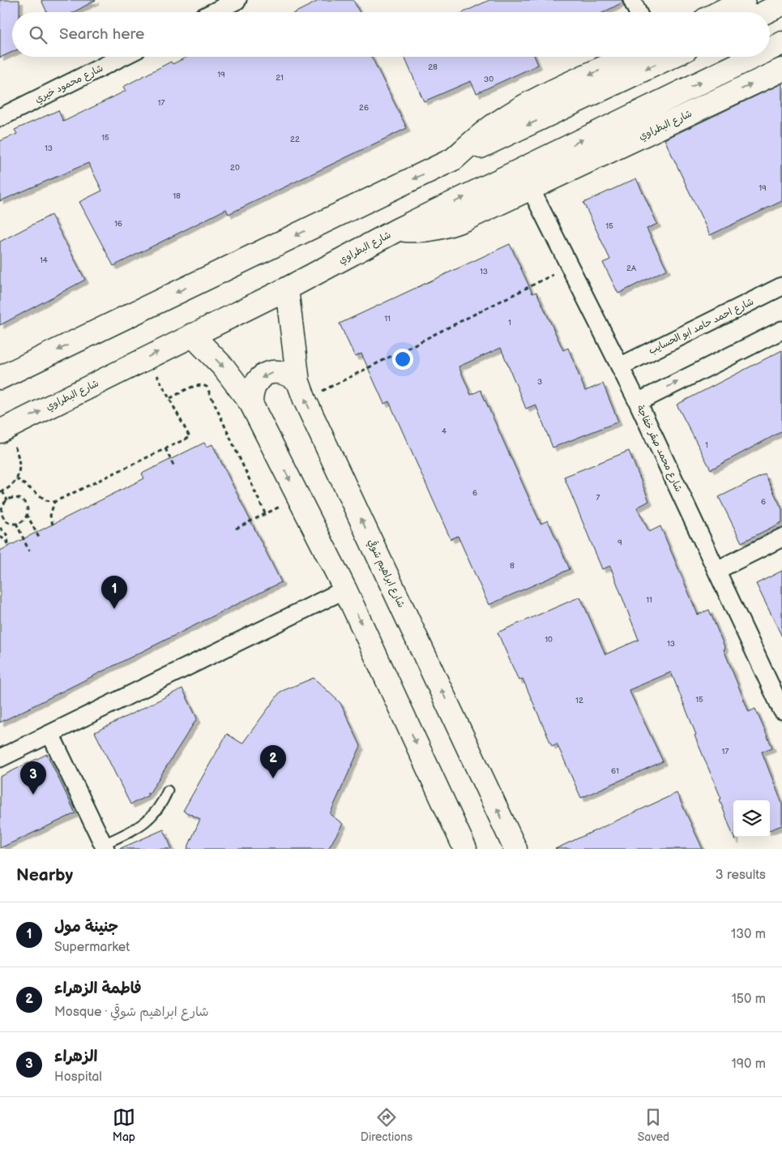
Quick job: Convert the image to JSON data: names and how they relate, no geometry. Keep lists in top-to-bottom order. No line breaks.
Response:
{"streets":{"street":["شارع محمود خيري","شارع البطراوي","شارع احمد حامد ابو الحسايب","شارع محمد صقر خفاجة","شارع ابراهيم شوقي"]},"crossings":[["شارع البطراوي","شارع محمد صقر خفاجة"],["شارع البطراوي","شارع ابراهيم شوقي"],["شارع احمد حامد ابو الحسايب","شارع محمد صقر خفاجة"]],"house_numbers":["28","19","21","30","17","26","15","22","13","20","19","18","16","15","14","2A","13","11","1","3","4","1","6","7","6","9","8","11","10","13","15","12","17","61"],"page":{"search":"Search here","pins":["1","2","3"],"heading":["Nearby","3 results"],"list":[{"mark":"1","name":"جنينة مول","note":"Supermarket","value":"130 m"},{"mark":"2","name":"فاطمة الزهراء","note":"Mosque · شارع ابراهيم شوقي","value":"150 m"},{"mark":"3","name":"الزهراء","note":"Hospital","value":"190 m"}],"nav":["Map","Directions","Saved"]}}
